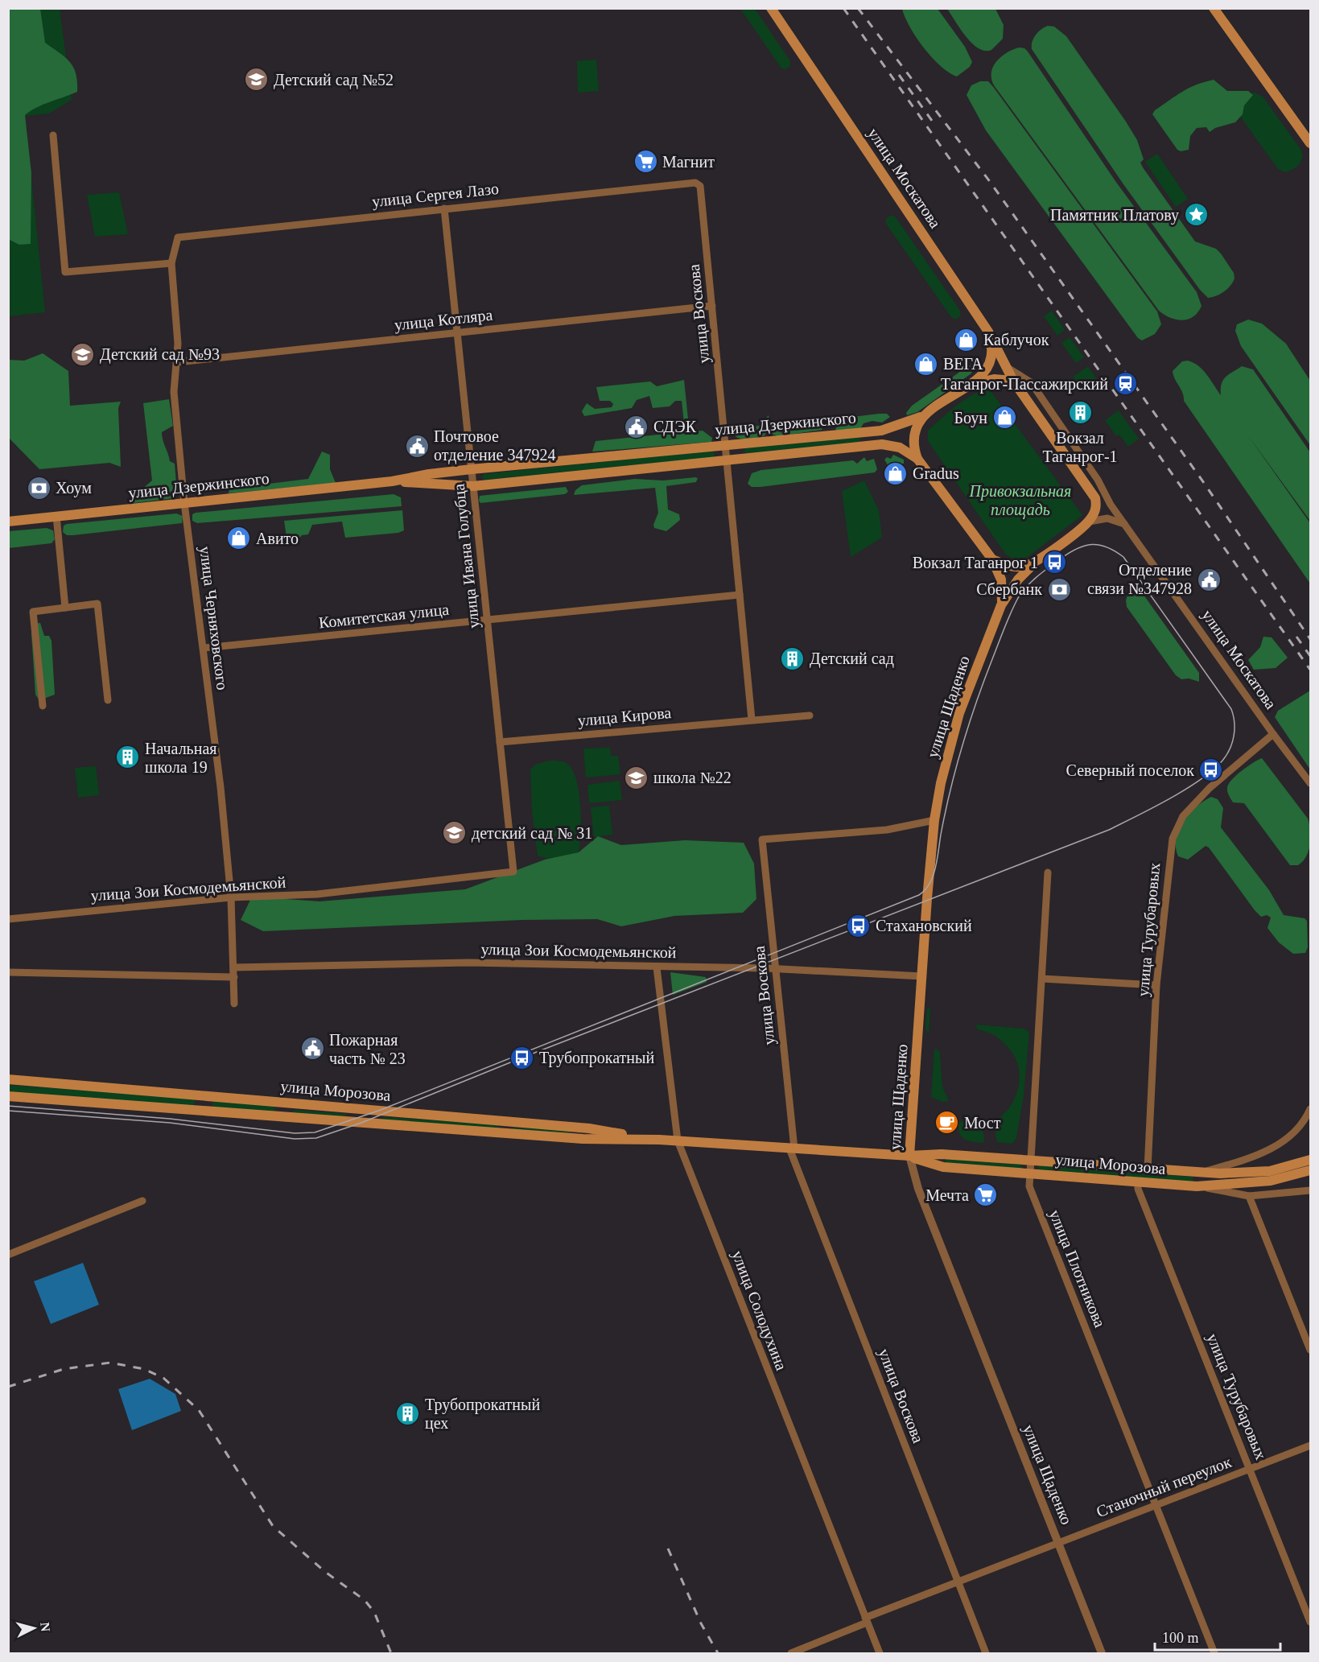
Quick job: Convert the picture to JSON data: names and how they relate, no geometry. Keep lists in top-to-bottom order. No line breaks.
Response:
{"streets":{"main road":["улица Москатова","улица Дзержинского","улица Щаденко","улица Морозова"],"street":["улица Сергея Лазо","улица Воскова","улица Котляра","улица Ивана Голубца","Комитетская улица","улица Черняховского","улица Кирова","улица Зои Космодемьянской","улица Турубаровых","улица Плотникова","улица Солодухина","Станочный переулок"]},"crossings":[["улица Москатова","улица Турубаровых"],["улица Сергея Лазо","улица Воскова"],["улица Сергея Лазо","улица Ивана Голубца"],["улица Сергея Лазо","улица Черняховского"],["улица Воскова","улица Котляра"],["улица Воскова","улица Дзержинского"],["улица Воскова","улица Щаденко"],["улица Воскова","улица Зои Космодемьянской"],["улица Воскова","улица Морозова"],["улица Воскова","Станочный переулок"],["улица Котляра","улица Ивана Голубца"],["улица Котляра","улица Черняховского"],["улица Дзержинского","улица Ивана Голубца"],["улица Дзержинского","улица Черняховского"],["улица Ивана Голубца","Комитетская улица"],["улица Ивана Голубца","улица Кирова"],["улица Ивана Голубца","улица Зои Космодемьянской"],["Комитетская улица","улица Черняховского"],["улица Черняховского","улица Зои Космодемьянской"],["улица Щаденко","улица Зои Космодемьянской"],["улица Щаденко","улица Морозова"],["улица Щаденко","Станочный переулок"],["улица Зои Космодемьянской","улица Солодухина"],["улица Турубаровых","улица Морозова"],["улица Турубаровых","Станочный переулок"],["улица Морозова","улица Плотникова"],["улица Морозова","улица Солодухина"],["улица Плотникова","Станочный переулок"],["улица Солодухина","Станочный переулок"]],"parks":["Привокзальная площадь"],"places":{"school or university":["Детский сад №52","Детский сад №93","школа №22","детский сад № 31"],"supermarket":["Магнит","Мечта"],"place":["Памятник Платову"],"shop":["Каблучок","ВЕГА","Боун","Gradus","Авито"],"station":["Таганрог-Пассажирский"],"building":["Вокзал Таганрог-1","Детский сад","Начальная школа 19","Трубопрокатный цех"],"public building":["СДЭК","Почтовое отделение 347924","Отделение связи №347928","Пожарная часть № 23"],"bank":["Хоум","Сбербанк"],"bus stop":["Вокзал Таганрог 1","Северный поселок","Стахановский","Трубопрокатный"],"cafe":["Мост"]},"scale_bar":"100 m","north":"right"}
